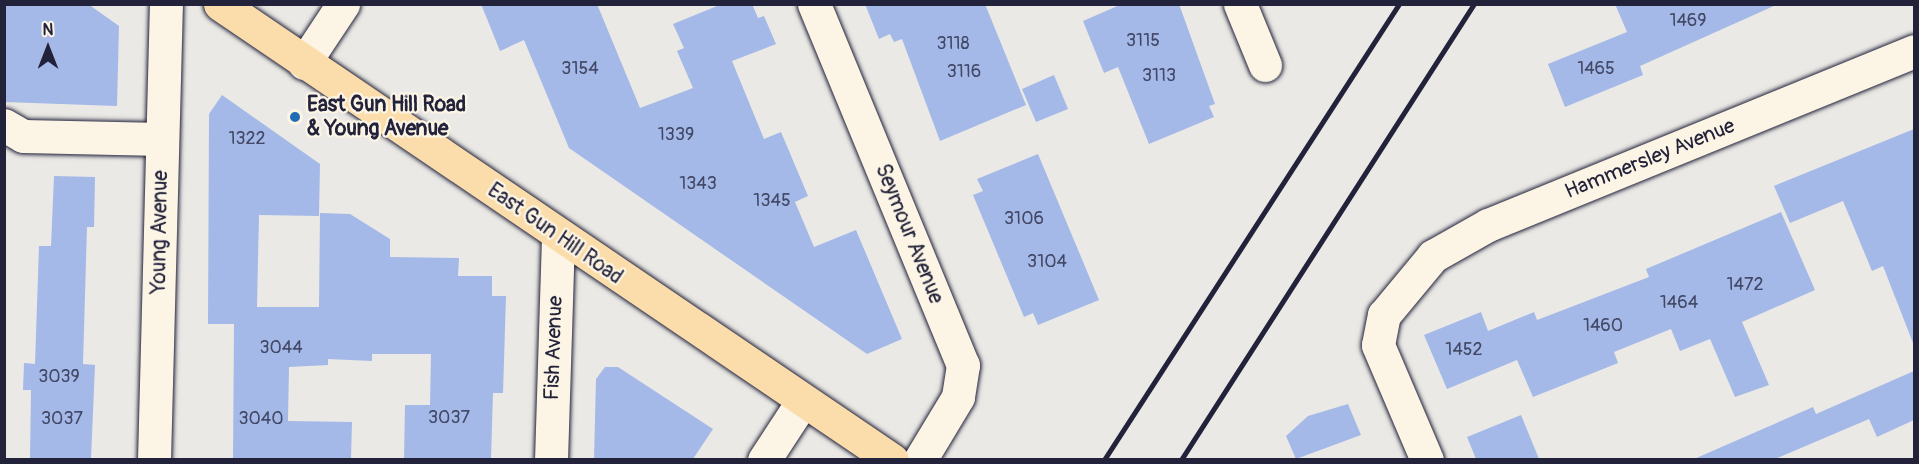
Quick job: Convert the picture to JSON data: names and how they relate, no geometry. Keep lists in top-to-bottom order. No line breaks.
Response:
{"streets":{"main road":["East Gun Hill Road"],"street":["Hammersley Avenue","Young Avenue","Seymour Avenue","Fish Avenue"]},"crossings":[["East Gun Hill Road","Fish Avenue"]],"places":["East Gun Hill Road & Young Avenue"],"house_numbers":["1469","3115","3118","3154","1465","3116","3113","1339","1322","1343","1345","3106","3104","1472","1464","1460","3044","1452","3039","3037","3037","3040"],"north":"top"}
